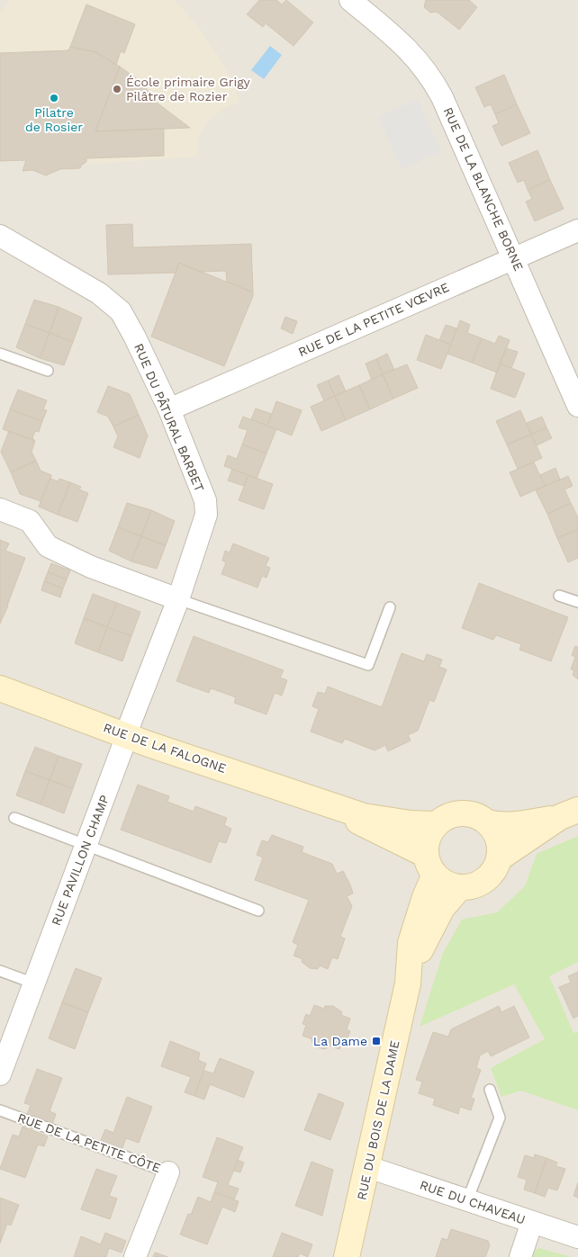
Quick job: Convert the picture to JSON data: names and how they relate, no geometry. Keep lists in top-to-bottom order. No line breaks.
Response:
{"streets":{"street":["RUE DE LA BLANCHE BORNE","RUE DE LA PETITE VŒVRE","RUE DU PÂTURAL BARBET","RUE DE LA FALOGNE","RUE PAVILLON CHAMP","RUE DU BOIS DE LA DAME","RUE DE LA PETITE CÔTE","RUE DU CHAVEAU"]},"crossings":[["RUE DE LA BLANCHE BORNE","RUE DE LA PETITE VŒVRE"],["RUE DE LA PETITE VŒVRE","RUE DU PÂTURAL BARBET"],["RUE DU PÂTURAL BARBET","RUE DE LA FALOGNE"],["RUE DU PÂTURAL BARBET","RUE PAVILLON CHAMP"],["RUE DE LA FALOGNE","RUE PAVILLON CHAMP"],["RUE DE LA FALOGNE","RUE DU BOIS DE LA DAME"],["RUE DU BOIS DE LA DAME","RUE DU CHAVEAU"]],"places":{"other":["École primaire Grigy Pilâtre de Rozier","Pilatre de Rosier"],"transit":["La Dame"]}}
